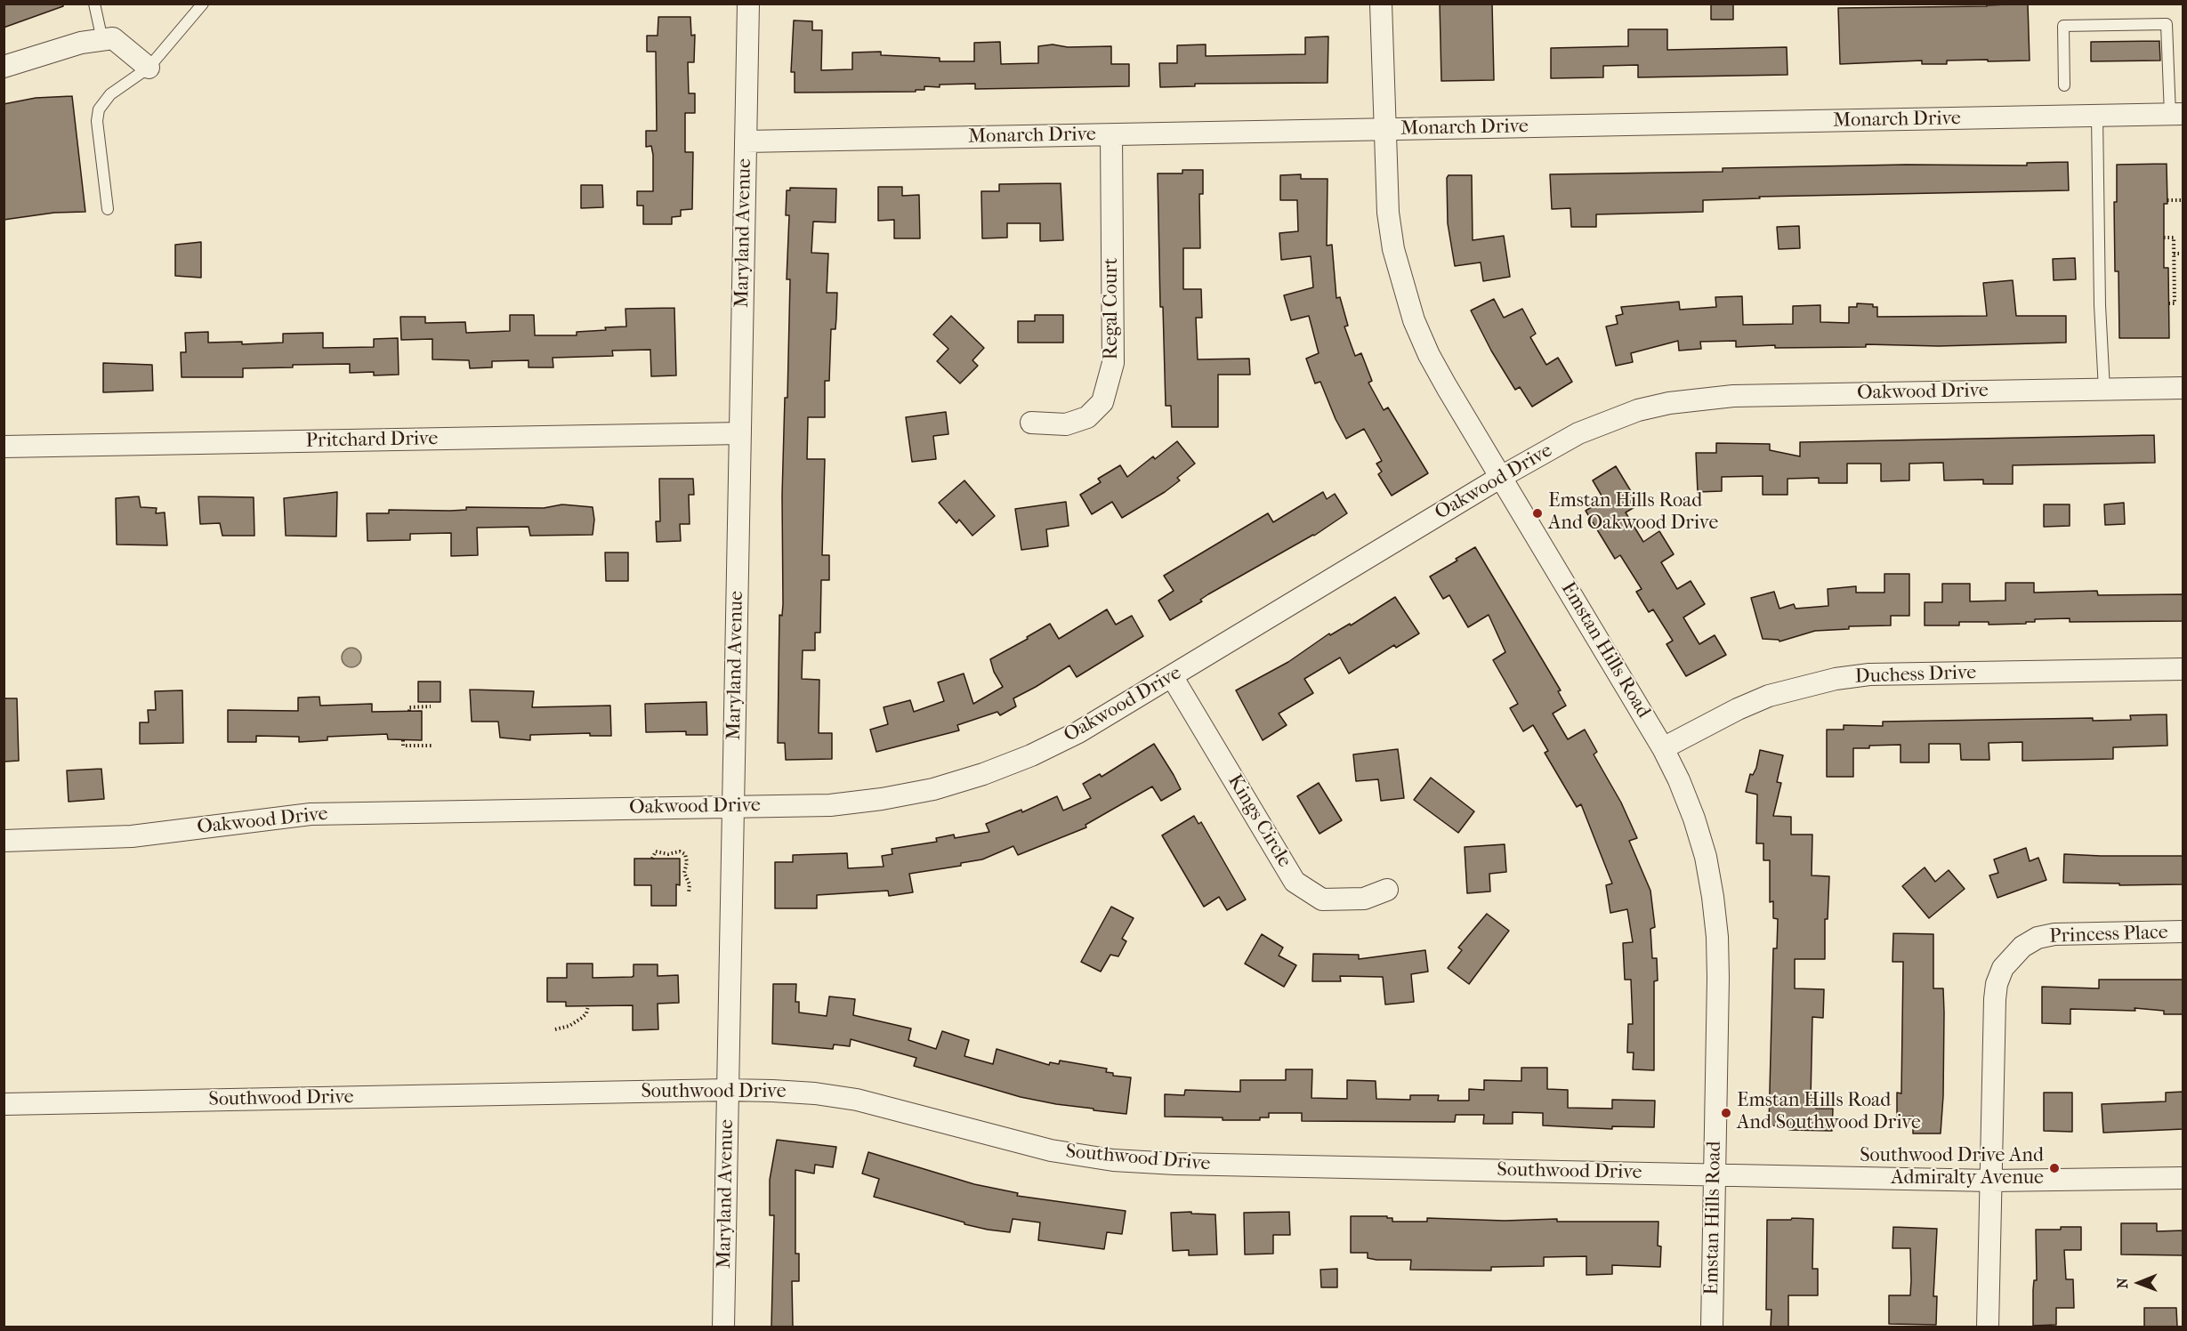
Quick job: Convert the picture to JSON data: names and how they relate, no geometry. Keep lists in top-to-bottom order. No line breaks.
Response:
{"streets":{"street":["Monarch Drive","Maryland Avenue","Regal Court","Oakwood Drive","Pritchard Drive","Emstan Hills Road","Duchess Drive","Kings Circle","Princess Place","Southwood Drive"]},"crossings":[["Monarch Drive","Maryland Avenue"],["Monarch Drive","Regal Court"],["Monarch Drive","Emstan Hills Road"],["Maryland Avenue","Oakwood Drive"],["Maryland Avenue","Pritchard Drive"],["Maryland Avenue","Southwood Drive"],["Oakwood Drive","Emstan Hills Road"],["Oakwood Drive","Kings Circle"],["Emstan Hills Road","Duchess Drive"],["Emstan Hills Road","Southwood Drive"],["Princess Place","Southwood Drive"]],"places":["Emstan Hills Road And Oakwood Drive","Emstan Hills Road And Southwood Drive","Southwood Drive And Admiralty Avenue"],"north":"left"}
